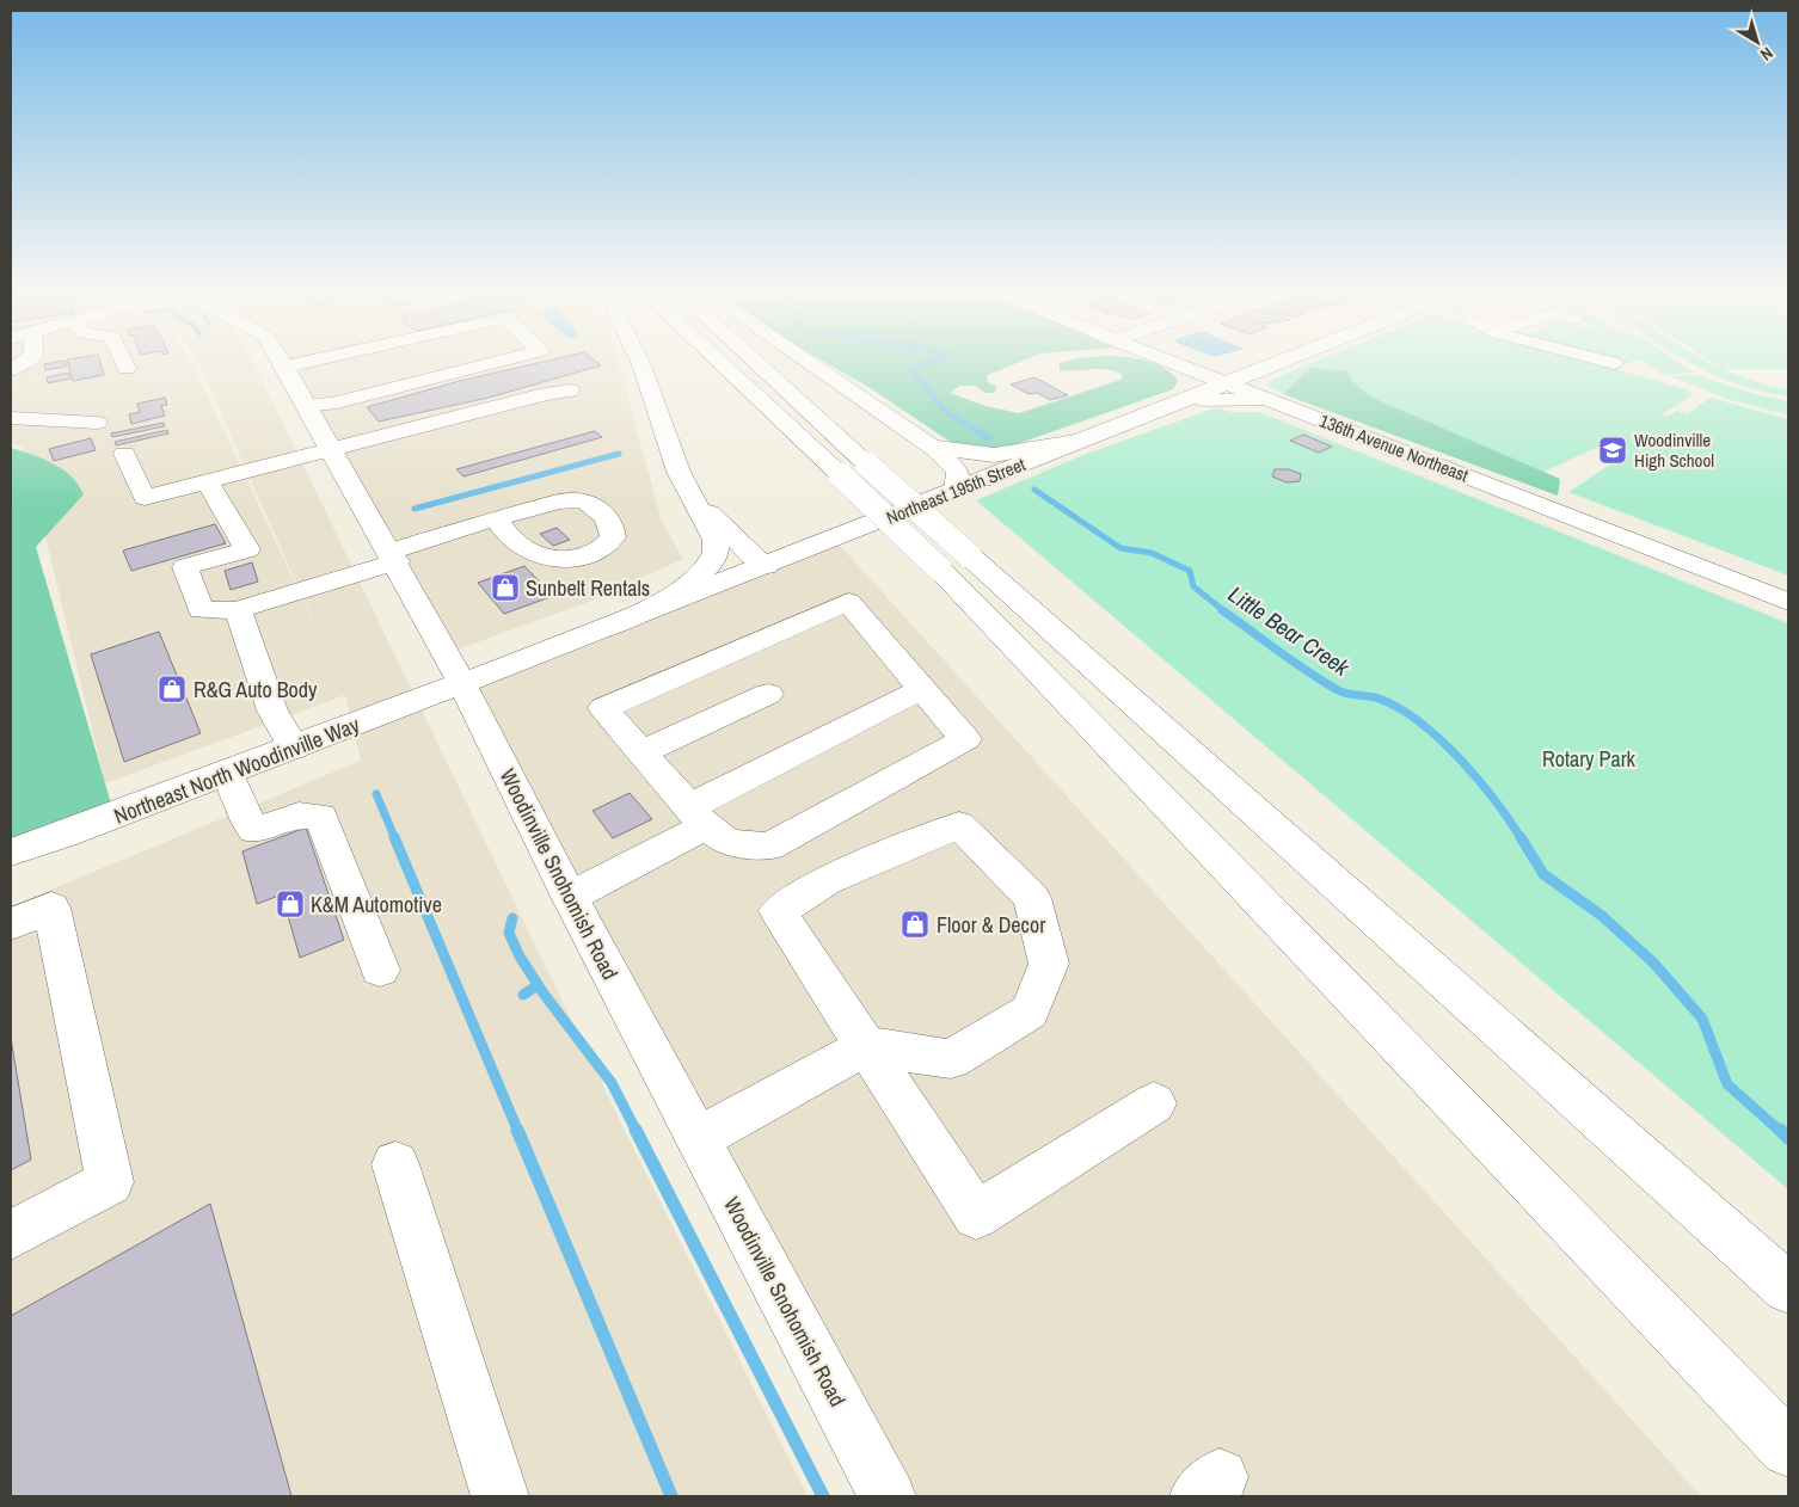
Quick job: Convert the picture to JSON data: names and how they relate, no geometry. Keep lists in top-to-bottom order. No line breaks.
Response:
{"streets":{"main road":["136th Avenue Northeast","Northeast 195th Street","Northeast North Woodinville Way","Woodinville Snohomish Road"]},"crossings":[["136th Avenue Northeast","Northeast 195th Street"],["Northeast 195th Street","Northeast North Woodinville Way"],["Northeast 195th Street","Woodinville Snohomish Road"],["Northeast North Woodinville Way","Woodinville Snohomish Road"]],"water":["Little Bear Creek"],"parks":["Rotary Park"],"places":{"school or university":["Woodinville High School"],"shop":["Sunbelt Rentals","R&G Auto Body","K&M Automotive","Floor & Decor"]},"north":"bottom right"}
